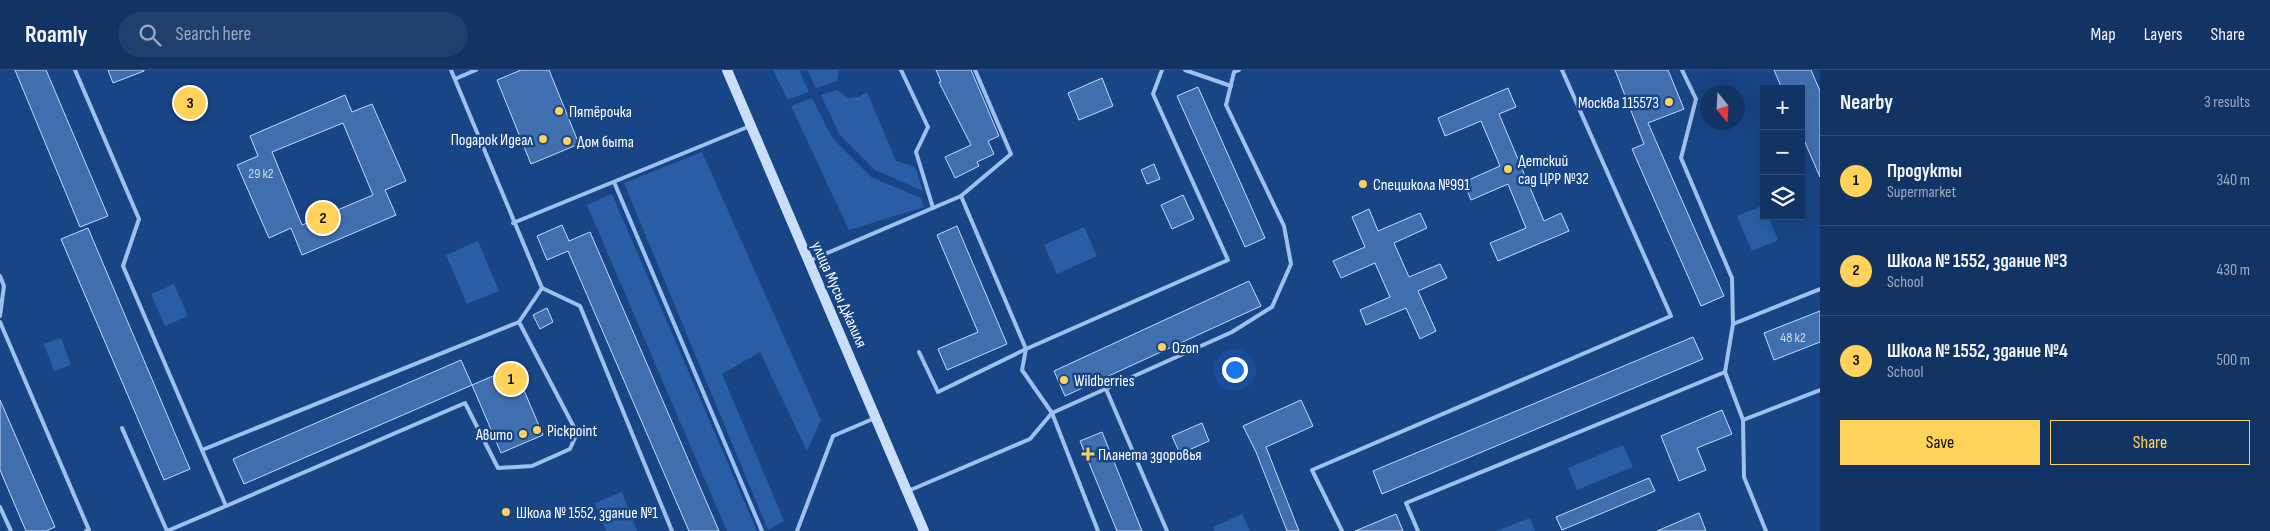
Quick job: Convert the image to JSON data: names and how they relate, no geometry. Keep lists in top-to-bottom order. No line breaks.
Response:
{"streets":{"main road":["улица Мусы Джалиля"]},"places":{"other":["Москва 115573","Пятёрочка","Подарок Идеал","Дом быта","Детский сад ЦРР №32","Спецшкола №991","Ozon","Wildberries","Pickpoint","Авито","Школа № 1552, здание №1"],"health":["Планета здоровья"]},"house_numbers":["29 к2","48 к2"],"north":"bottom","page":{"header":"Roamly","search":"Search here","nav":["Map","Layers","Share"],"heading":["Nearby","3 results"],"map_buttons":["+","−"],"pins":["3","2","1"],"list":[{"mark":"1","name":"Продукты","note":"Supermarket","value":"340 m"},{"mark":"2","name":"Школа № 1552, здание №3","note":"School","value":"430 m"},{"mark":"3","name":"Школа № 1552, здание №4","note":"School","value":"500 m"}],"buttons":["Save","Share"]}}
